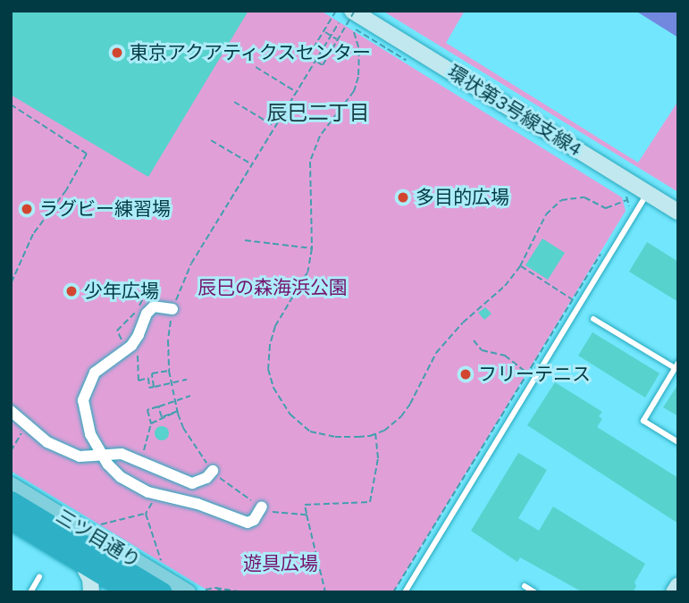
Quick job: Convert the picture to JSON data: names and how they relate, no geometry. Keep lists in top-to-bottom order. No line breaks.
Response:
{"streets":{"main road":["三ツ目通り"],"street":["環状第3号線支線4"]},"districts":["辰巳二丁目"],"parks":["辰巳の森海浜公園","遊具広場"],"places":["東京アクアティクスセンター","多目的広場","ラグビー練習場","少年広場","フリーテニス"]}
